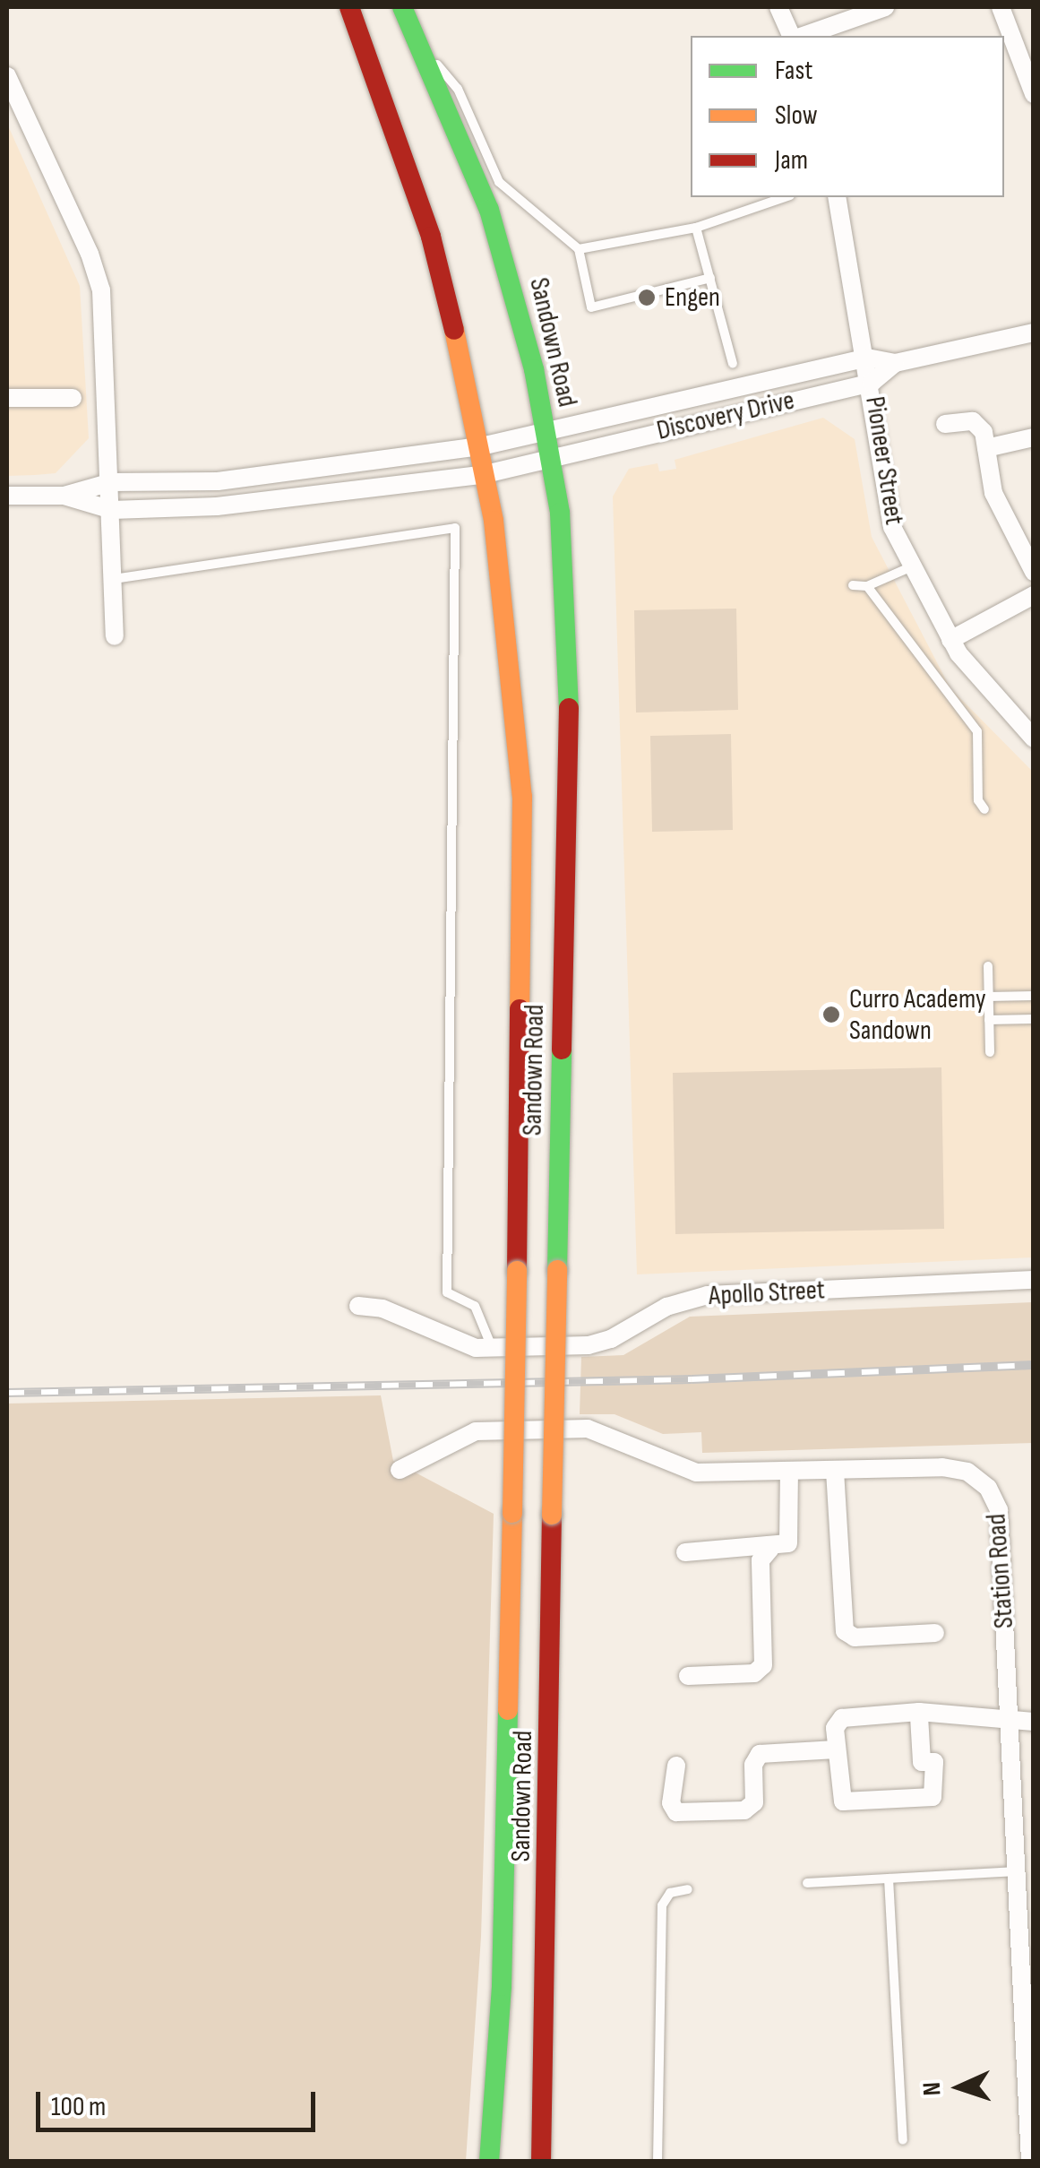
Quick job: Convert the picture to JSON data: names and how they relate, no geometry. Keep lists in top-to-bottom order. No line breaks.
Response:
{"streets":{"main road":["Sandown Road"],"street":["Discovery Drive","Pioneer Street","Apollo Street","Station Road"]},"crossings":[["Sandown Road","Discovery Drive"],["Discovery Drive","Pioneer Street"]],"places":["Engen","Curro Academy Sandown"],"legend":["Fast","Slow","Jam"],"scale_bar":"100 m","north":"left"}
